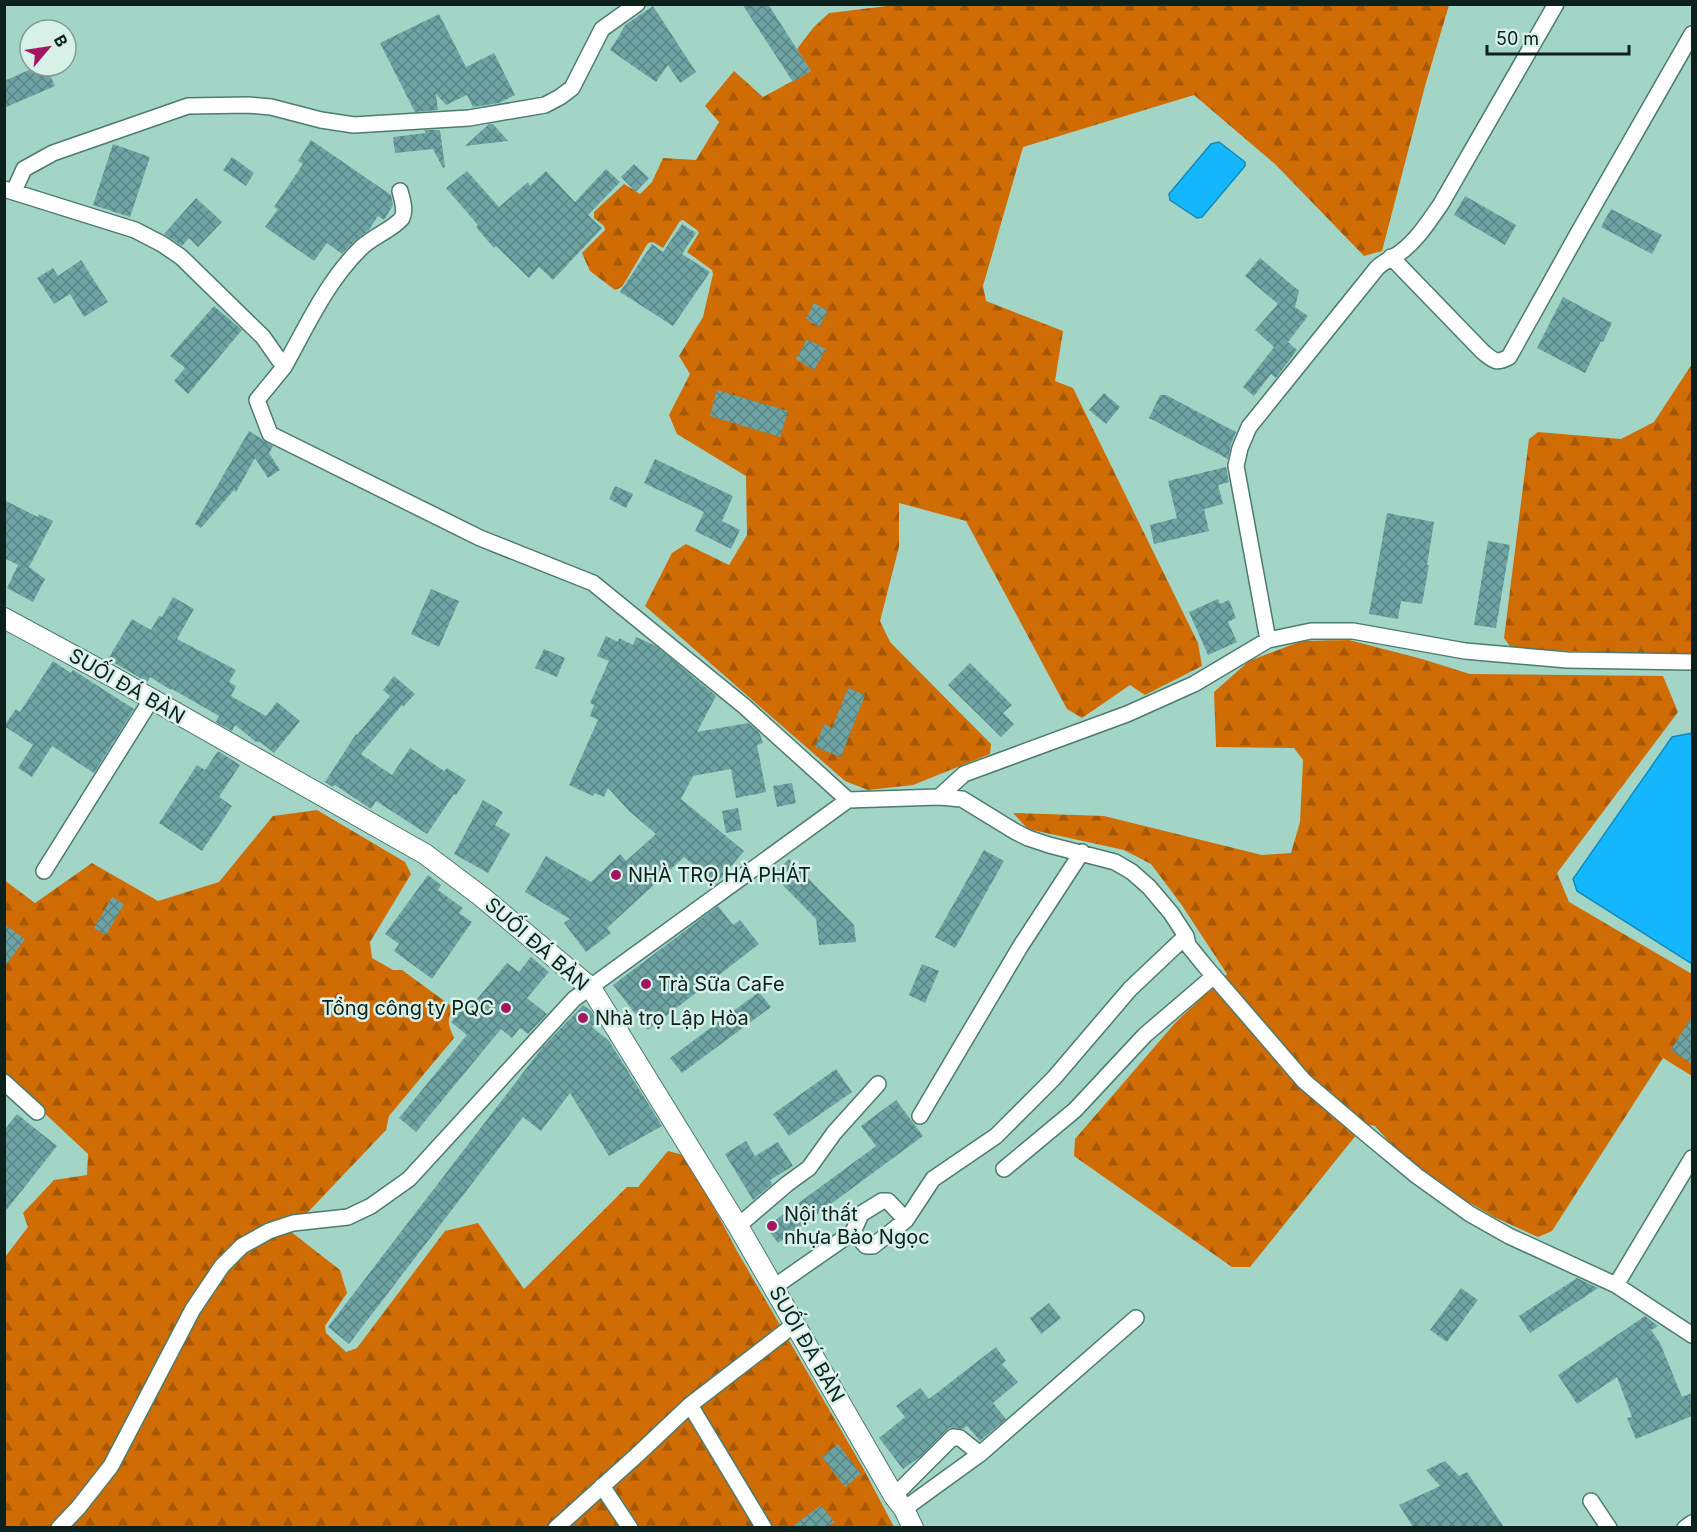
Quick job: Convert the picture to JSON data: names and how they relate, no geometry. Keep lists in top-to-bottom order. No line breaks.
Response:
{"streets":{"street":["SUỐI ĐÁ BÀN"]},"places":["NHÀ TRỌ HÀ PHÁT","Trà Sữa CaFe","Tổng công ty PQC","Nhà trọ Lập Hòa","Nội thất nhựa Bảo Ngọc"],"scale_bar":"50 m","north":"top right"}
